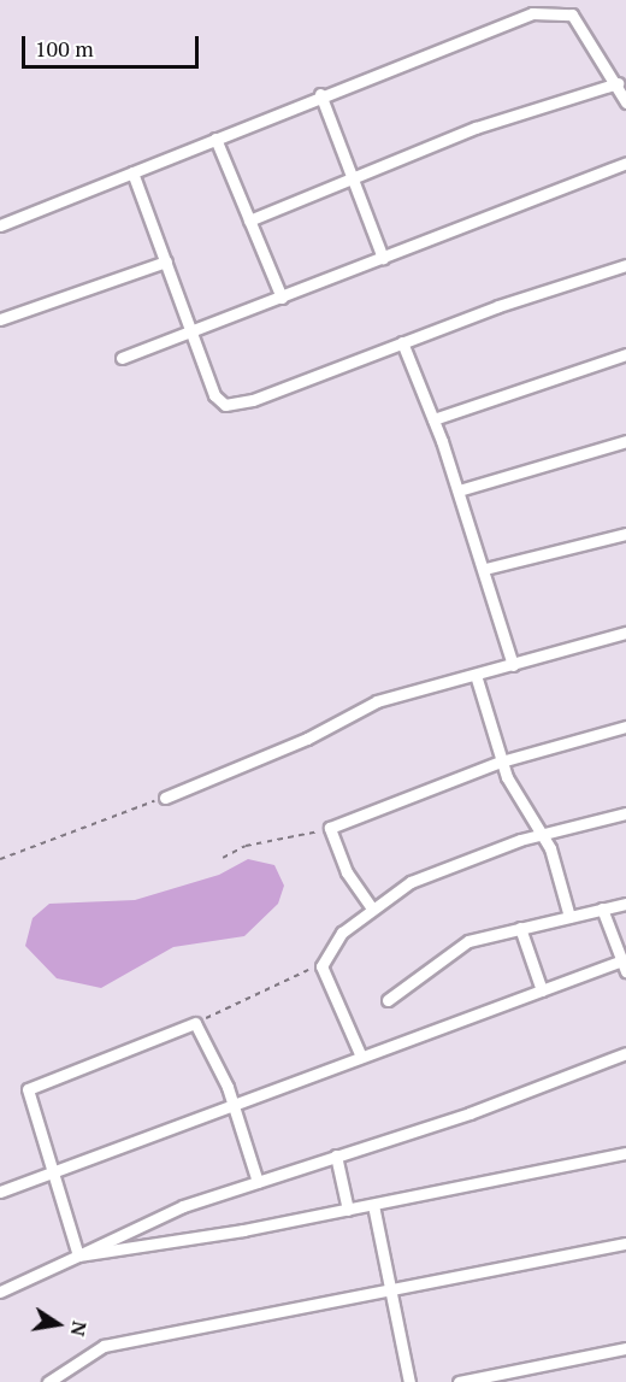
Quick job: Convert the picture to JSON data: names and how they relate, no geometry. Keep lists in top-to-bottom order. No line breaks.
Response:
{"scale_bar":"100 m","north":"right"}
